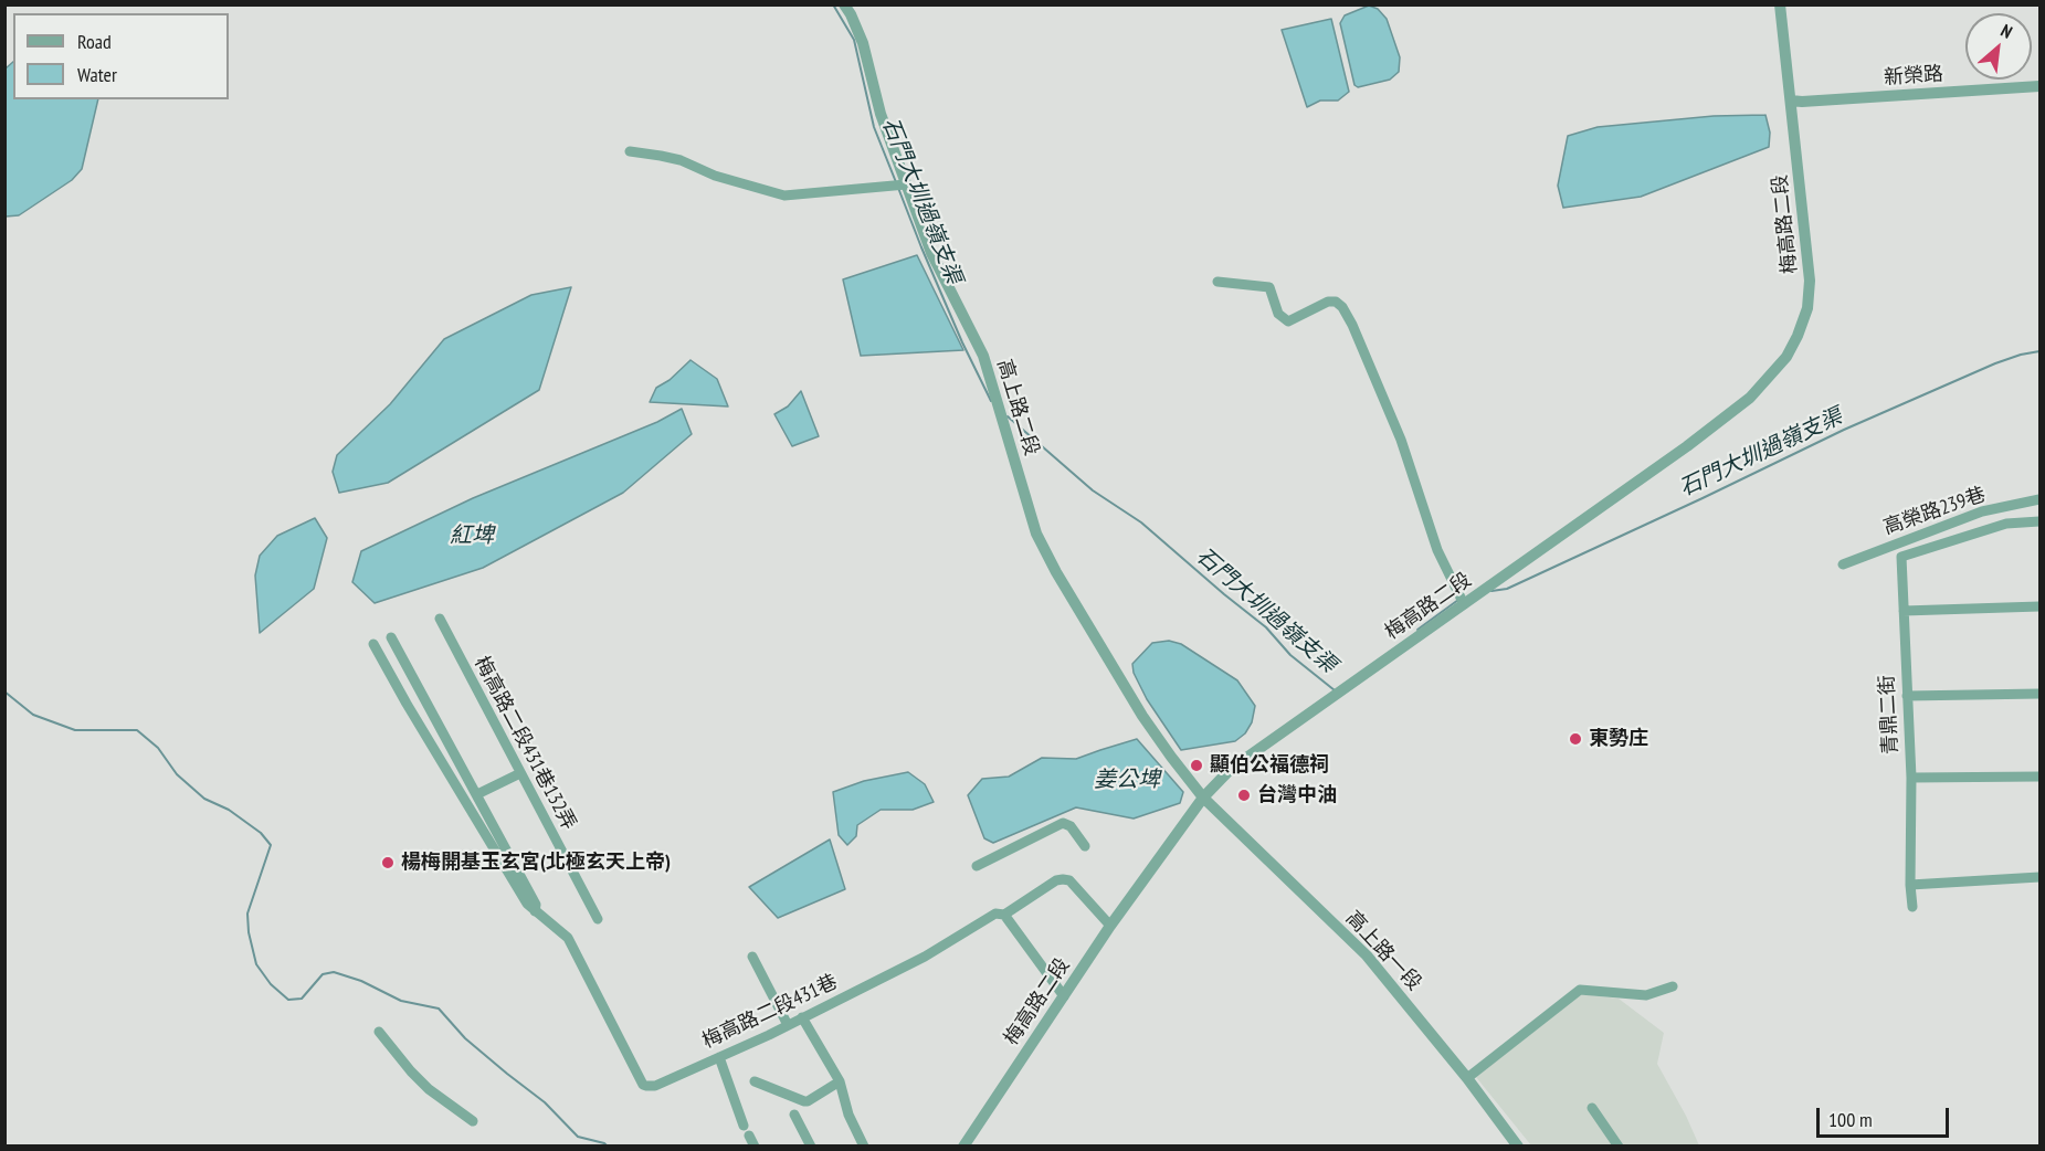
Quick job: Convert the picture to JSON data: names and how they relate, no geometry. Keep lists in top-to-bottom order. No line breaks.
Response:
{"streets":{"street":["新榮路","梅高路二段","高上路二段","高榮路239巷","青鼎二街","梅高路二段431巷132弄","高上路一段","梅高路二段431巷"]},"crossings":[["新榮路","梅高路二段"],["梅高路二段","高上路二段"],["梅高路二段","高上路一段"],["梅高路二段","梅高路二段431巷"],["高上路二段","高上路一段"]],"water":["石門大圳過嶺支渠","紅埤","姜公埤"],"places":["東勢庄","顯伯公福德祠","台灣中油","楊梅開基玉玄宮(北極玄天上帝)"],"legend":["Road","Water"],"scale_bar":"100 m","north":"top right"}
